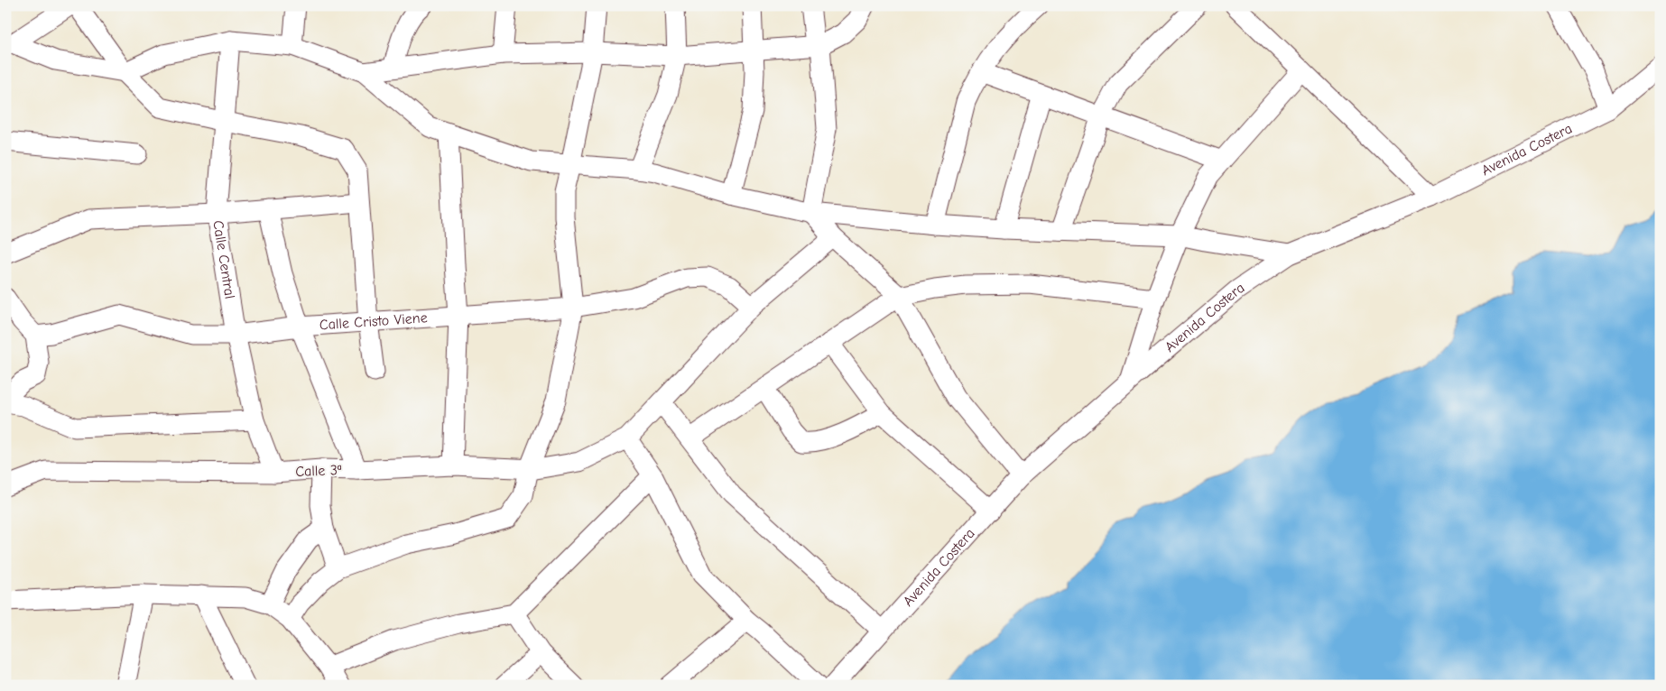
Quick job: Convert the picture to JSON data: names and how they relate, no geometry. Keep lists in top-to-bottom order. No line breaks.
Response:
{"streets":{"street":["Avenida Costera","Calle Central","Calle Cristo Viene","Calle 3ª"]},"crossings":[["Calle Central","Calle Cristo Viene"],["Calle Central","Calle 3ª"]]}
